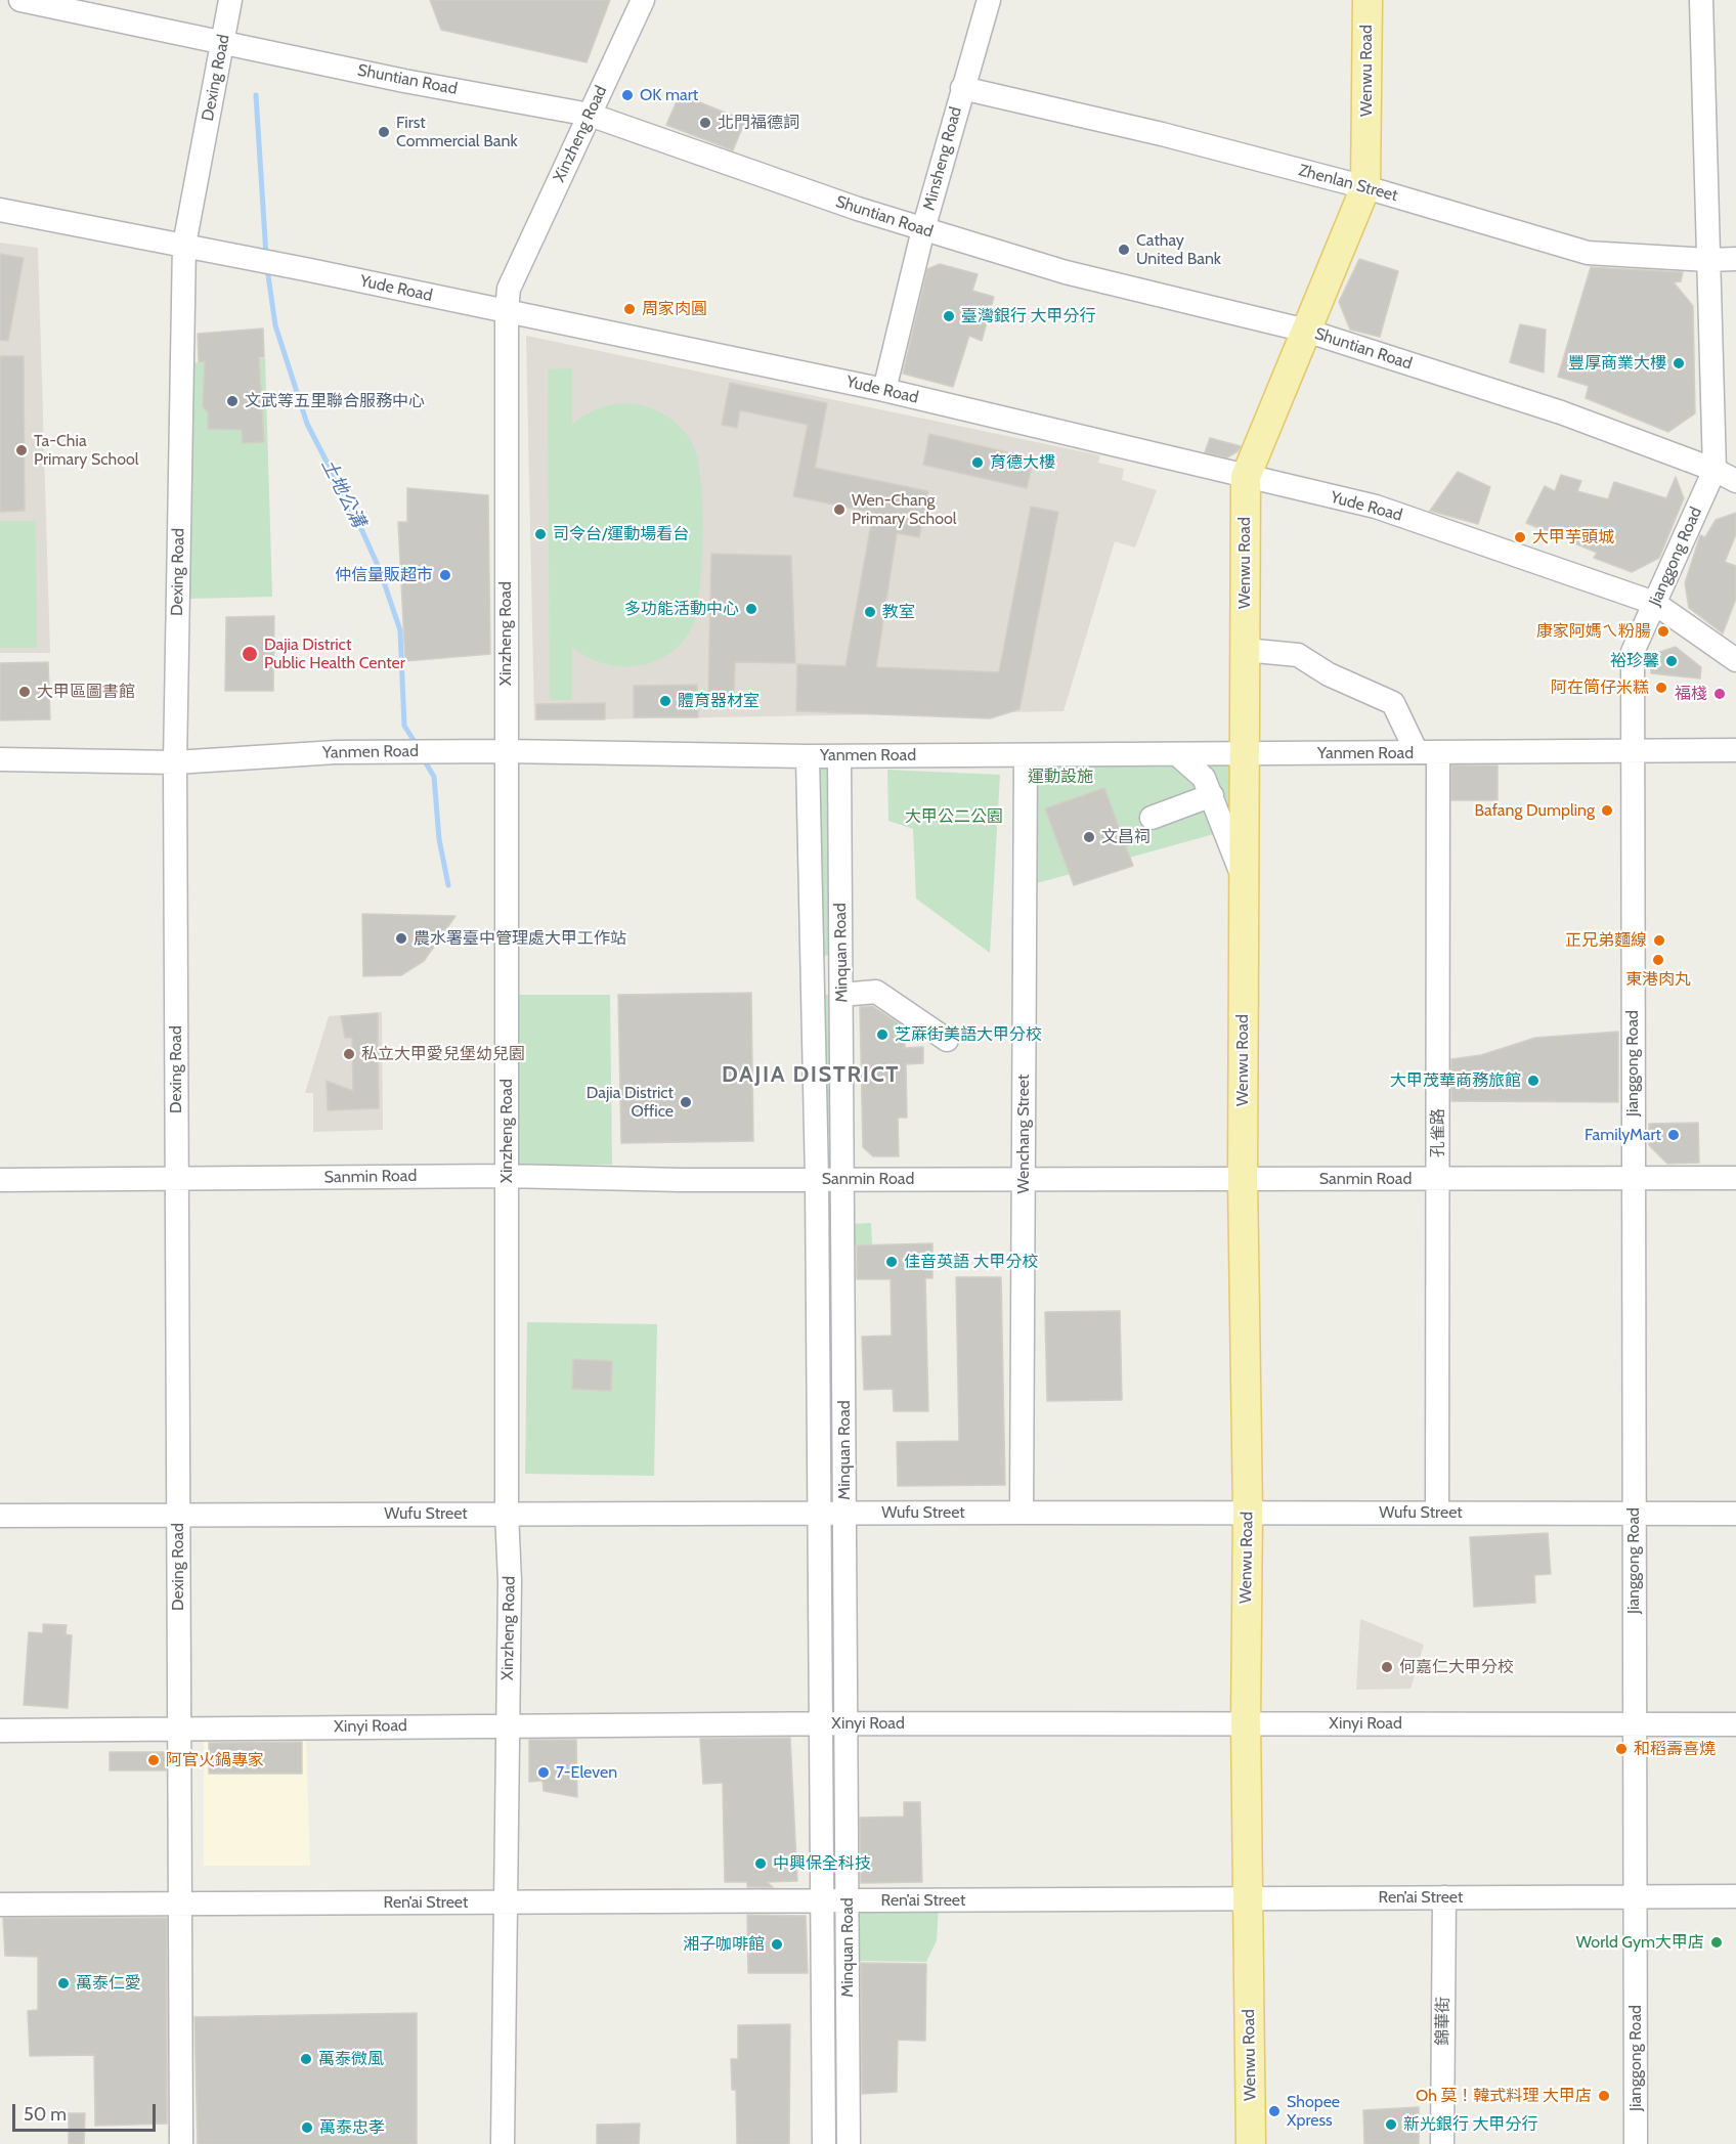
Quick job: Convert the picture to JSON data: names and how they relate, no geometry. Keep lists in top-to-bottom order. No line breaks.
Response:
{"streets":{"main road":["Wenwu Road"],"street":["Dexing Road","Shuntian Road","Xinzheng Road","Minsheng Road","Zhenlan Street","Yude Road","Jianggong Road","Yanmen Road","Minquan Road","孔雀路","Wenchang Street","Sanmin Road","Wufu Street","Xinyi Road","Ren’ai Street","錦華街"]},"crossings":[["Wenwu Road","Shuntian Road"],["Wenwu Road","Zhenlan Street"],["Wenwu Road","Yude Road"],["Wenwu Road","Yanmen Road"],["Wenwu Road","Sanmin Road"],["Wenwu Road","Wufu Street"],["Wenwu Road","Xinyi Road"],["Wenwu Road","Ren’ai Street"],["Dexing Road","Shuntian Road"],["Dexing Road","Yude Road"],["Dexing Road","Yanmen Road"],["Dexing Road","Sanmin Road"],["Dexing Road","Wufu Street"],["Dexing Road","Xinyi Road"],["Dexing Road","Ren’ai Street"],["Shuntian Road","Xinzheng Road"],["Shuntian Road","Minsheng Road"],["Shuntian Road","Jianggong Road"],["Xinzheng Road","Yude Road"],["Xinzheng Road","Yanmen Road"],["Xinzheng Road","Sanmin Road"],["Xinzheng Road","Wufu Street"],["Xinzheng Road","Xinyi Road"],["Xinzheng Road","Ren’ai Street"],["Minsheng Road","Zhenlan Street"],["Minsheng Road","Yude Road"],["Zhenlan Street","Jianggong Road"],["Yude Road","Jianggong Road"],["Jianggong Road","Yanmen Road"],["Jianggong Road","Sanmin Road"],["Jianggong Road","Wufu Street"],["Jianggong Road","Xinyi Road"],["Jianggong Road","Ren’ai Street"],["Yanmen Road","Minquan Road"],["Yanmen Road","孔雀路"],["Yanmen Road","Wenchang Street"],["Minquan Road","Sanmin Road"],["Minquan Road","Wufu Street"],["Minquan Road","Xinyi Road"],["Minquan Road","Ren’ai Street"],["孔雀路","Sanmin Road"],["孔雀路","Wufu Street"],["Wenchang Street","Sanmin Road"],["Wenchang Street","Wufu Street"],["Ren’ai Street","錦華街"]],"districts":["DAJIA DISTRICT"],"water":["土地公溝"],"parks":["運動設施","大甲公二公園"],"places":["OK mart","北門福德詞","First Commercial Bank","Cathay United Bank","周家肉圓","臺灣銀行 大甲分行","豐厚商業大樓","文武等五里聯合服務中心","Ta-Chia Primary School","育德大樓","Wen-Chang Primary School","司令台/運動場看台","大甲芋頭城","仲信量販超市","多功能活動中心","教室","康家阿媽ㄟ粉腸","Dajia District Public Health Center","裕珍馨","阿在筒仔米糕","大甲區圖書館","福棧","體育器材室","Bafang Dumpling","文昌祠","農水署臺中管理處大甲工作站","正兄弟麵線","東港肉丸","芝蔴街美語大甲分校","私立大甲愛兒堡幼兒園","大甲茂華商務旅館","Dajia District Office","FamilyMart","佳音英語 大甲分校","何嘉仁大甲分校","和稻壽喜燒","阿官火鍋專家","7-Eleven","中興保全科技","World Gym大甲店","湘子咖啡館","萬泰仁愛","萬泰微風","Oh 莫！韓式料理 大甲店","Shopee Xpress","新光銀行 大甲分行","萬泰忠孝"],"scale_bar":"50 m"}
